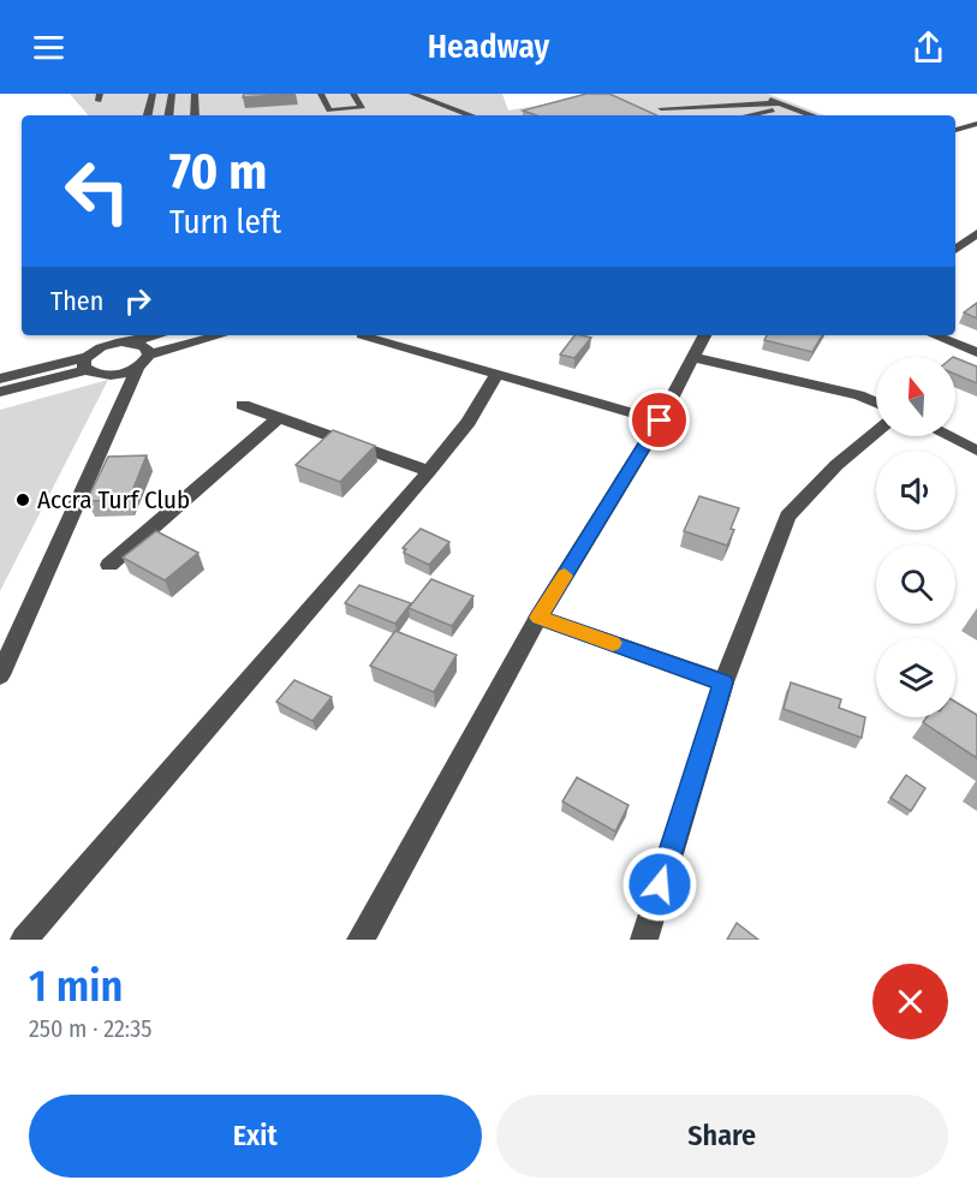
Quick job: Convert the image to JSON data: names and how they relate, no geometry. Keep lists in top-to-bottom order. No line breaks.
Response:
{"places":["Accra Turf Club"],"north":"top","page":{"header":"Headway","turn":["70 m","Turn left"],"then":"Then","heading":["1 min","250 m · 22:35"],"buttons":["Exit","Share"]}}
